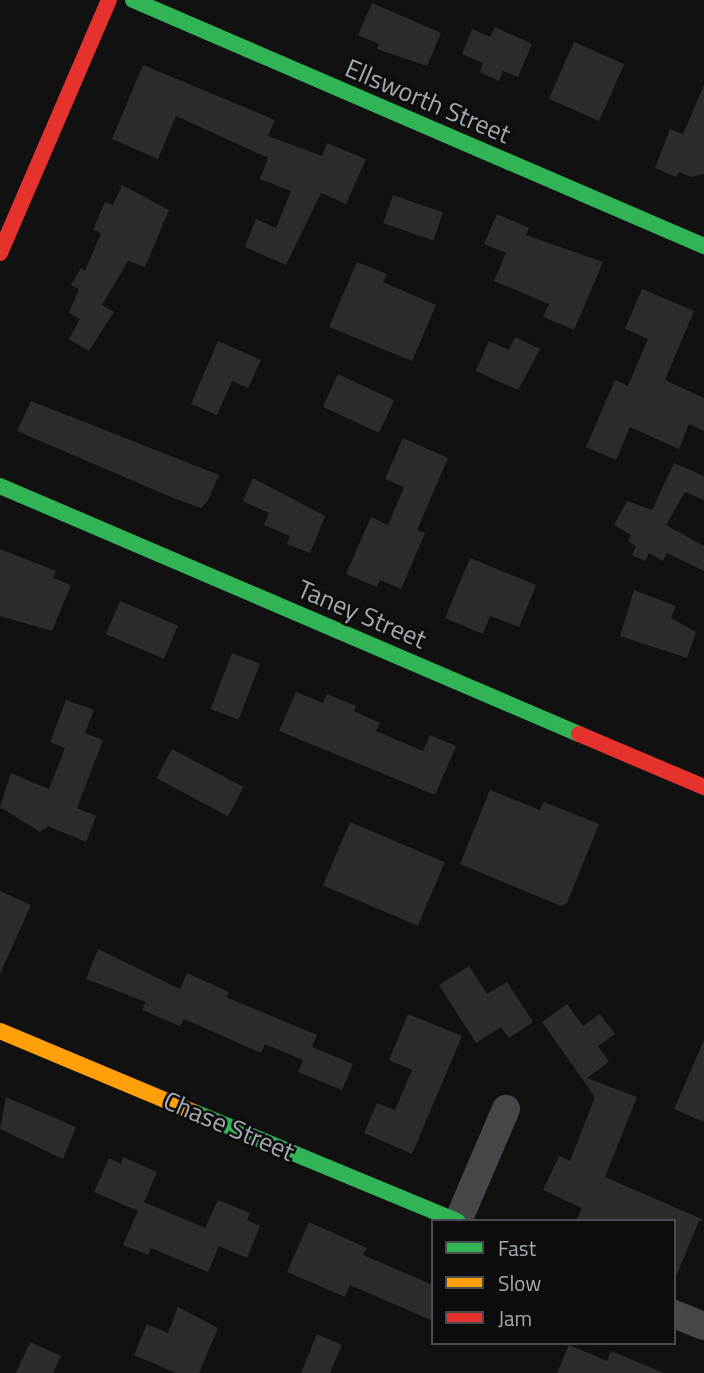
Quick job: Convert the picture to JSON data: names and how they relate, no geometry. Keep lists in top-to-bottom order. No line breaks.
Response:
{"streets":{"street":["Ellsworth Street","Taney Street","Chase Street"]},"legend":["Fast","Slow","Jam"]}
